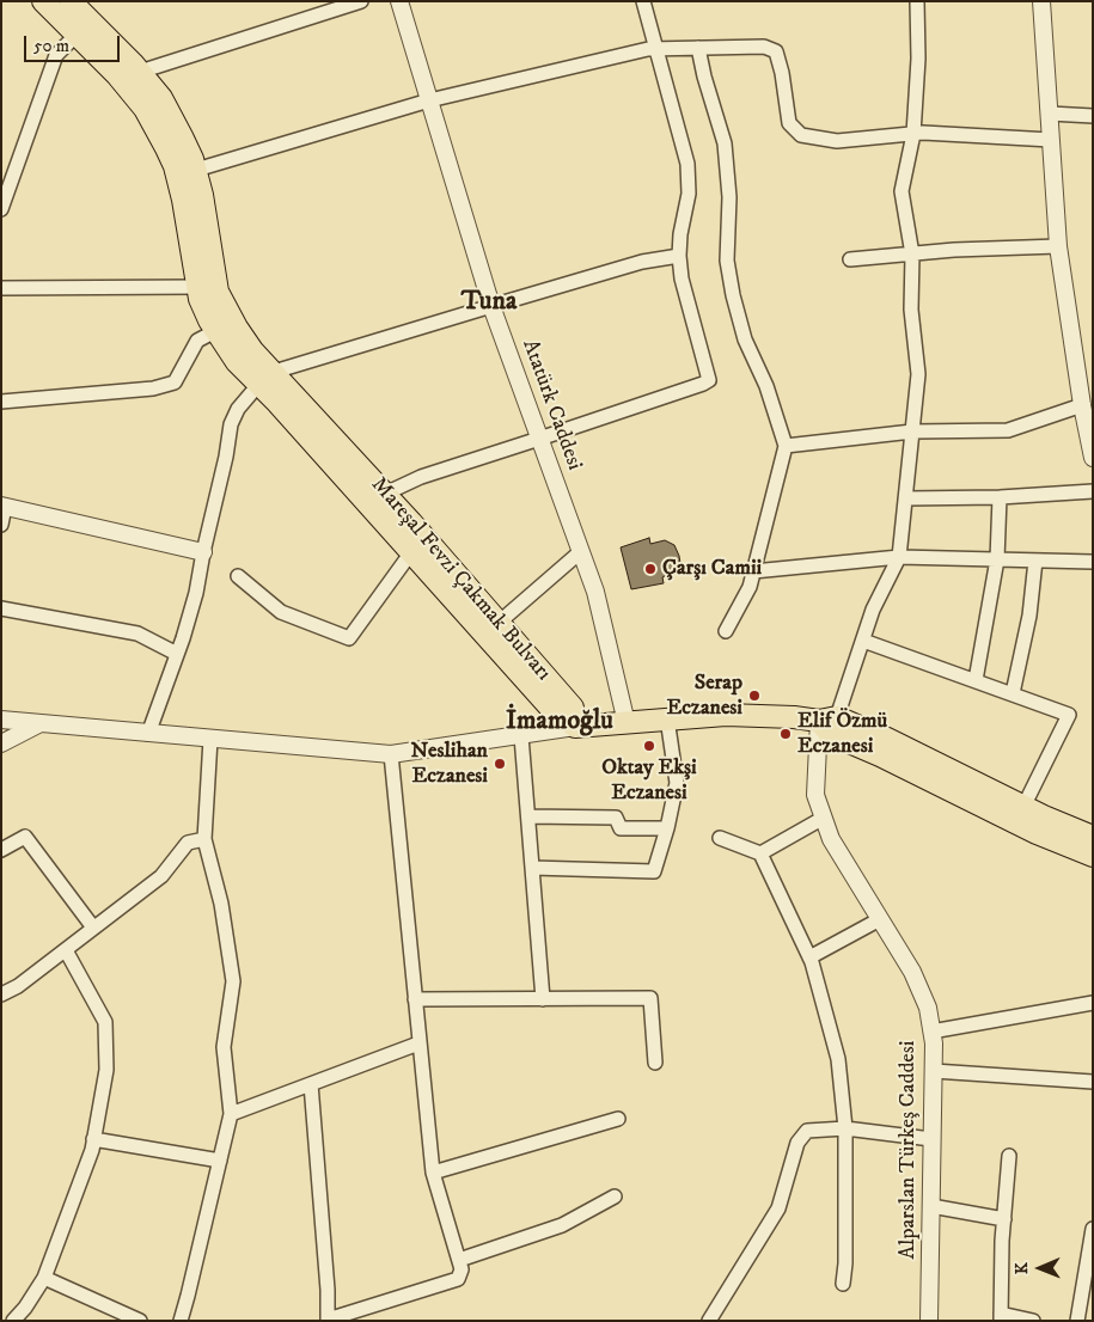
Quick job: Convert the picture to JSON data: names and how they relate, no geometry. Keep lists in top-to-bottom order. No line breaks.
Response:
{"streets":{"main road":["Mareşal Fevzi Çakmak Bulvarı"],"street":["Atatürk Caddesi","Alparslan Türkeş Caddesi"]},"districts":["Tuna","İmamoğlu"],"places":["Çarşı Camii","Serap Eczanesi","Elif Özmü Eczanesi","Oktay Ekşi Eczanesi","Neslihan Eczanesi"],"scale_bar":"50 m","north":"left"}
